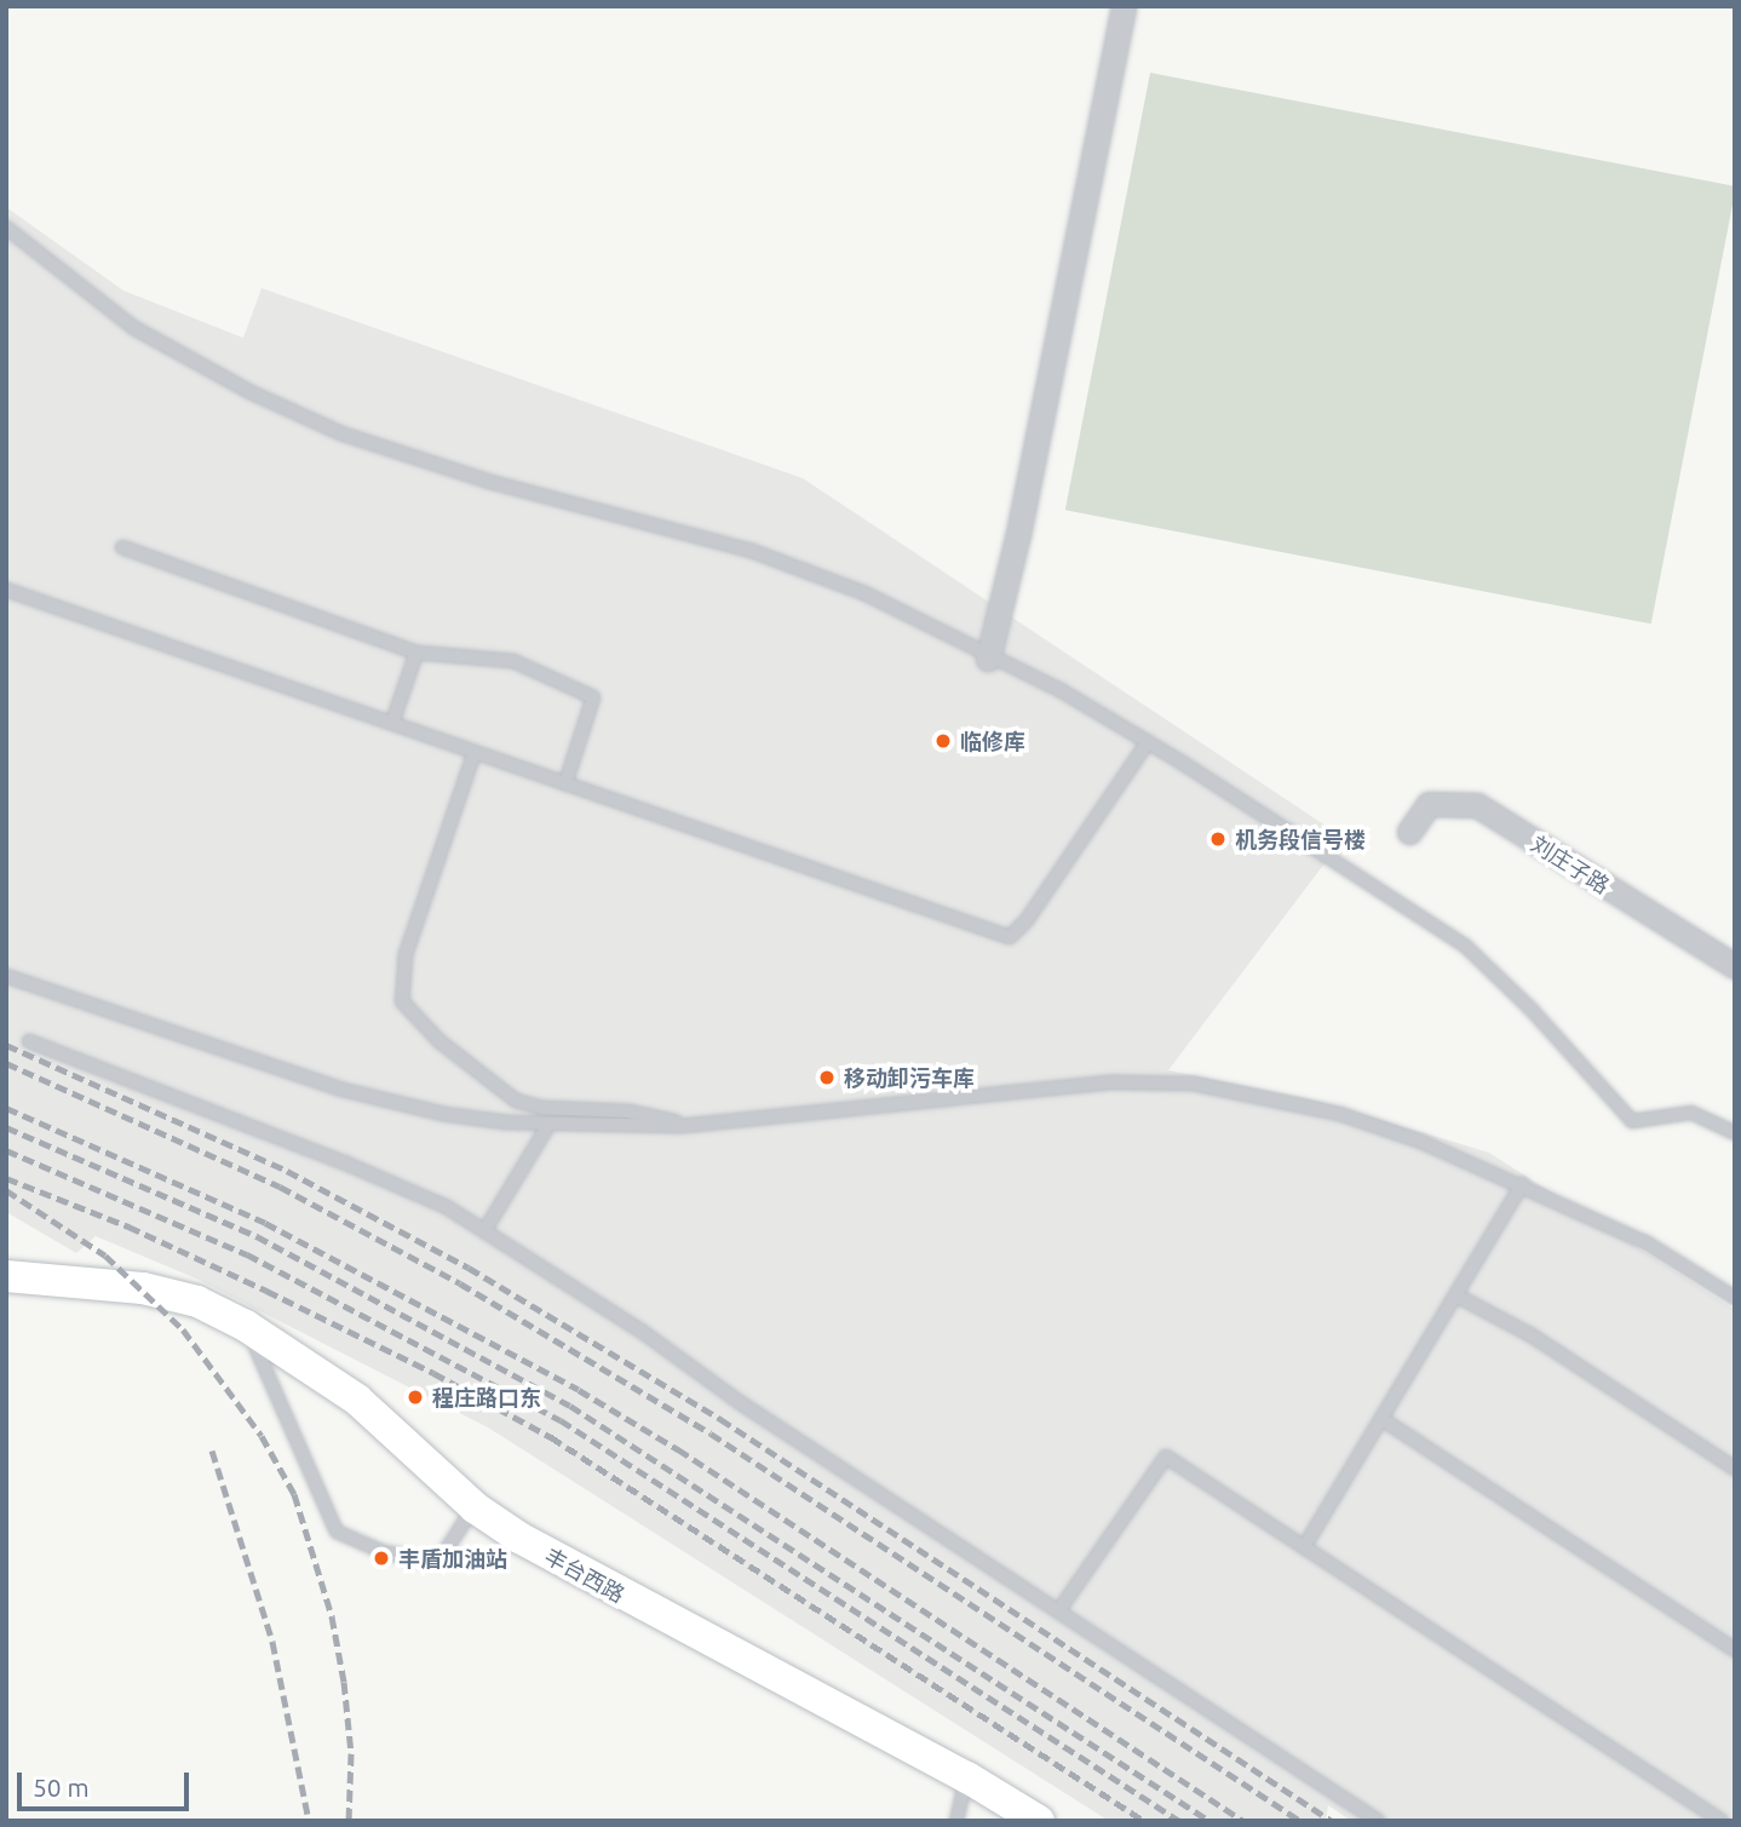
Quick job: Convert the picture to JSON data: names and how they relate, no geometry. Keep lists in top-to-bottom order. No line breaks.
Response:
{"streets":{"main road":["丰台西路"],"street":["刘庄子路"]},"places":["临修库","机务段信号楼","移动卸污车库","程庄路口东","丰盾加油站"],"scale_bar":"50 m"}
